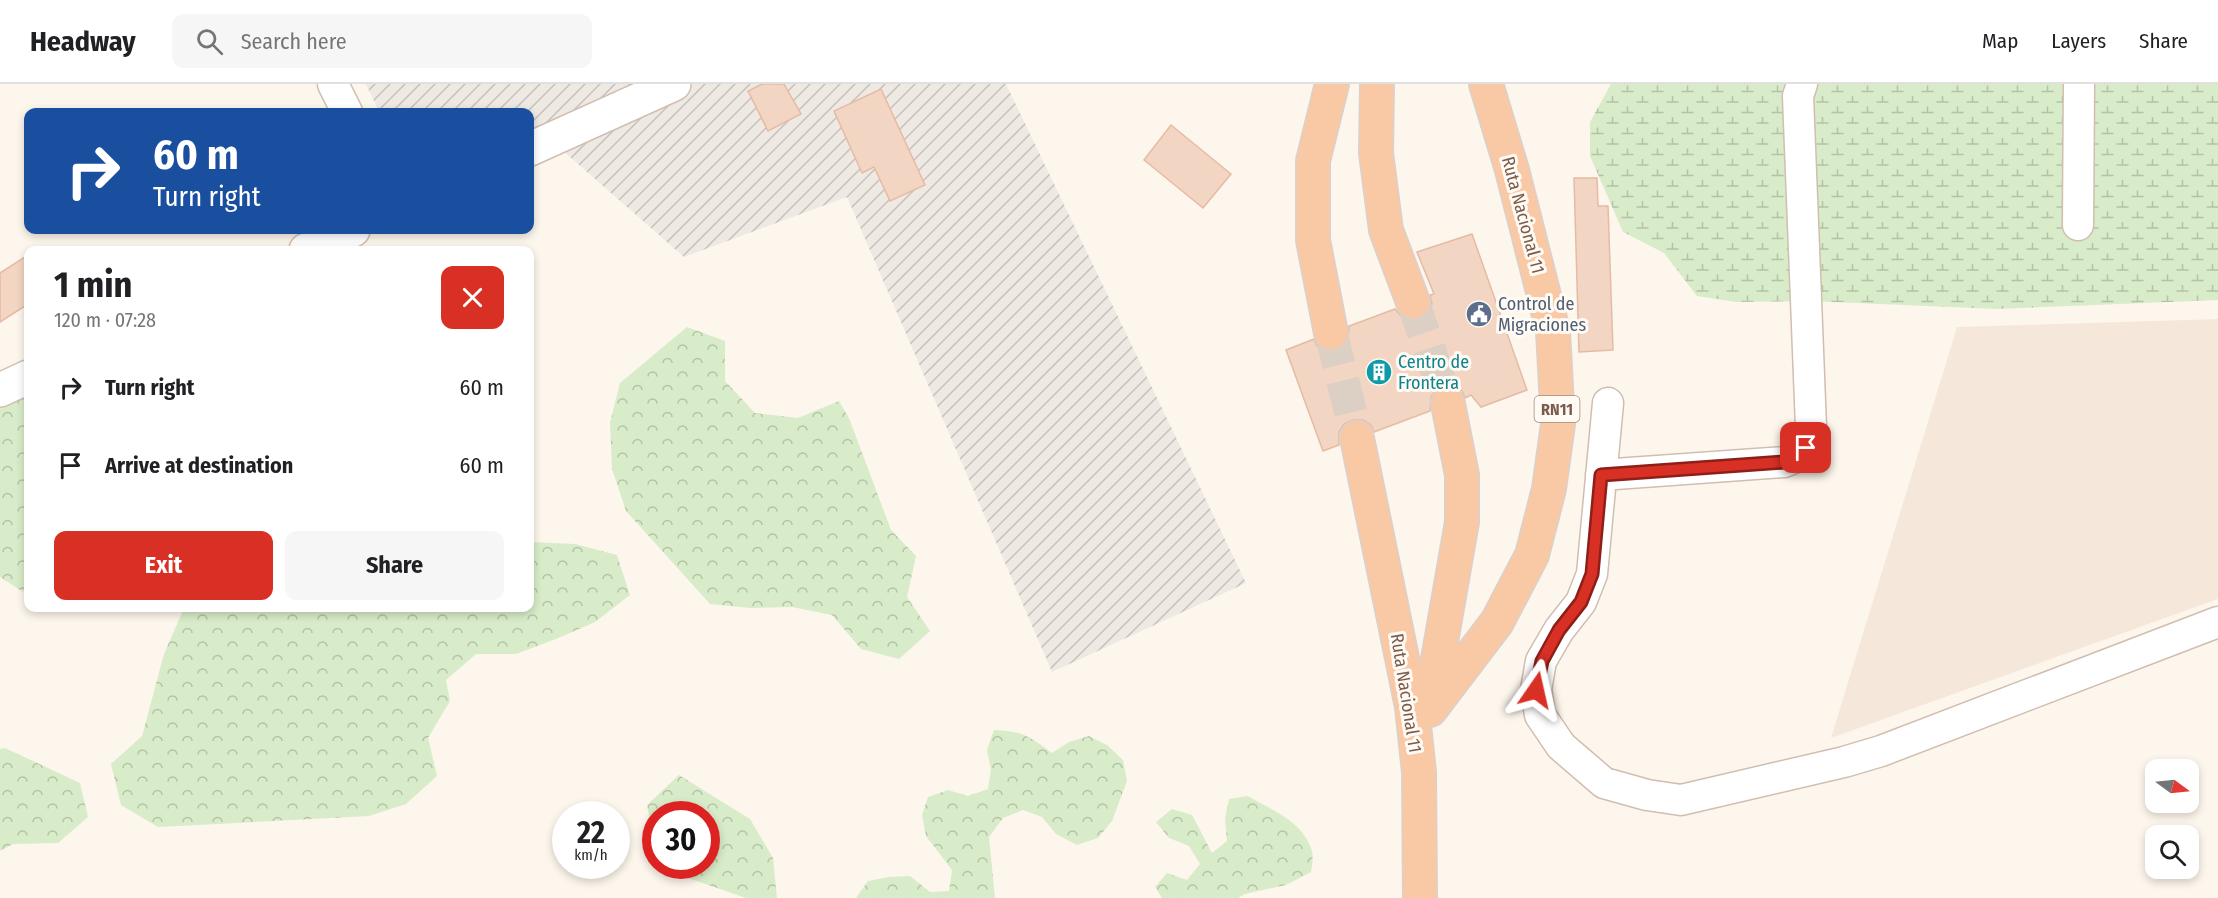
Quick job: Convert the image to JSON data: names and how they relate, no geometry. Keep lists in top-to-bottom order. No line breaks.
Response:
{"streets":{"highway":["Ruta Nacional 11","RN11"]},"places":{"public building":["Control de Migraciones"],"building":["Centro de Frontera"]},"north":"right","page":{"header":"Headway","search":"Search here","nav":["Map","Layers","Share"],"turn":["60 m","Turn right"],"heading":["1 min","120 m · 07:28"],"list":[{"name":"Turn right","value":"60 m"},{"name":"Arrive at destination","value":"60 m"}],"buttons":["Exit","Share"],"speed":"22 km/h","limit":"30"}}
